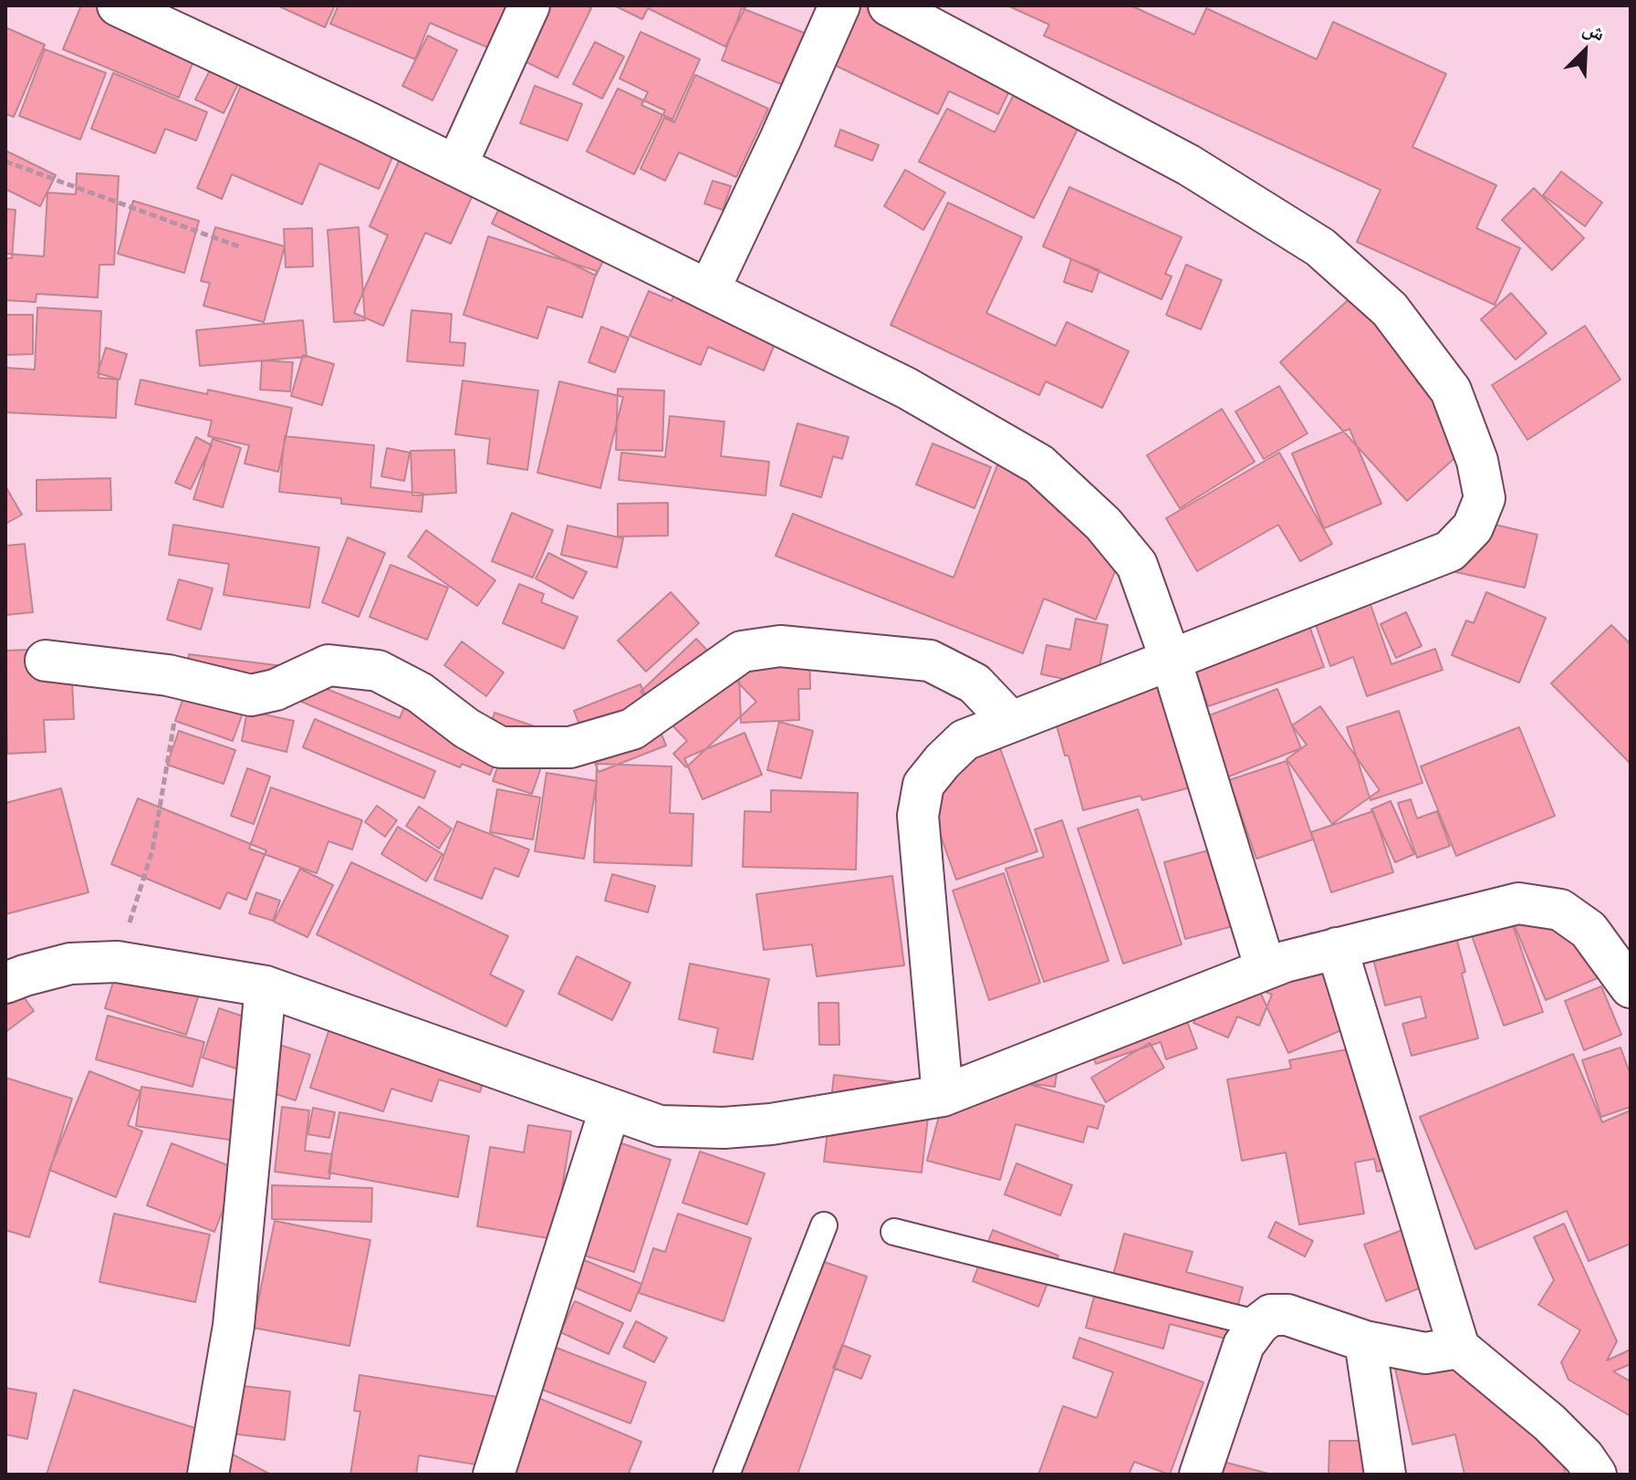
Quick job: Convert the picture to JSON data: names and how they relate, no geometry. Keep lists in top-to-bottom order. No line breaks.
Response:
{"north":"top right"}
